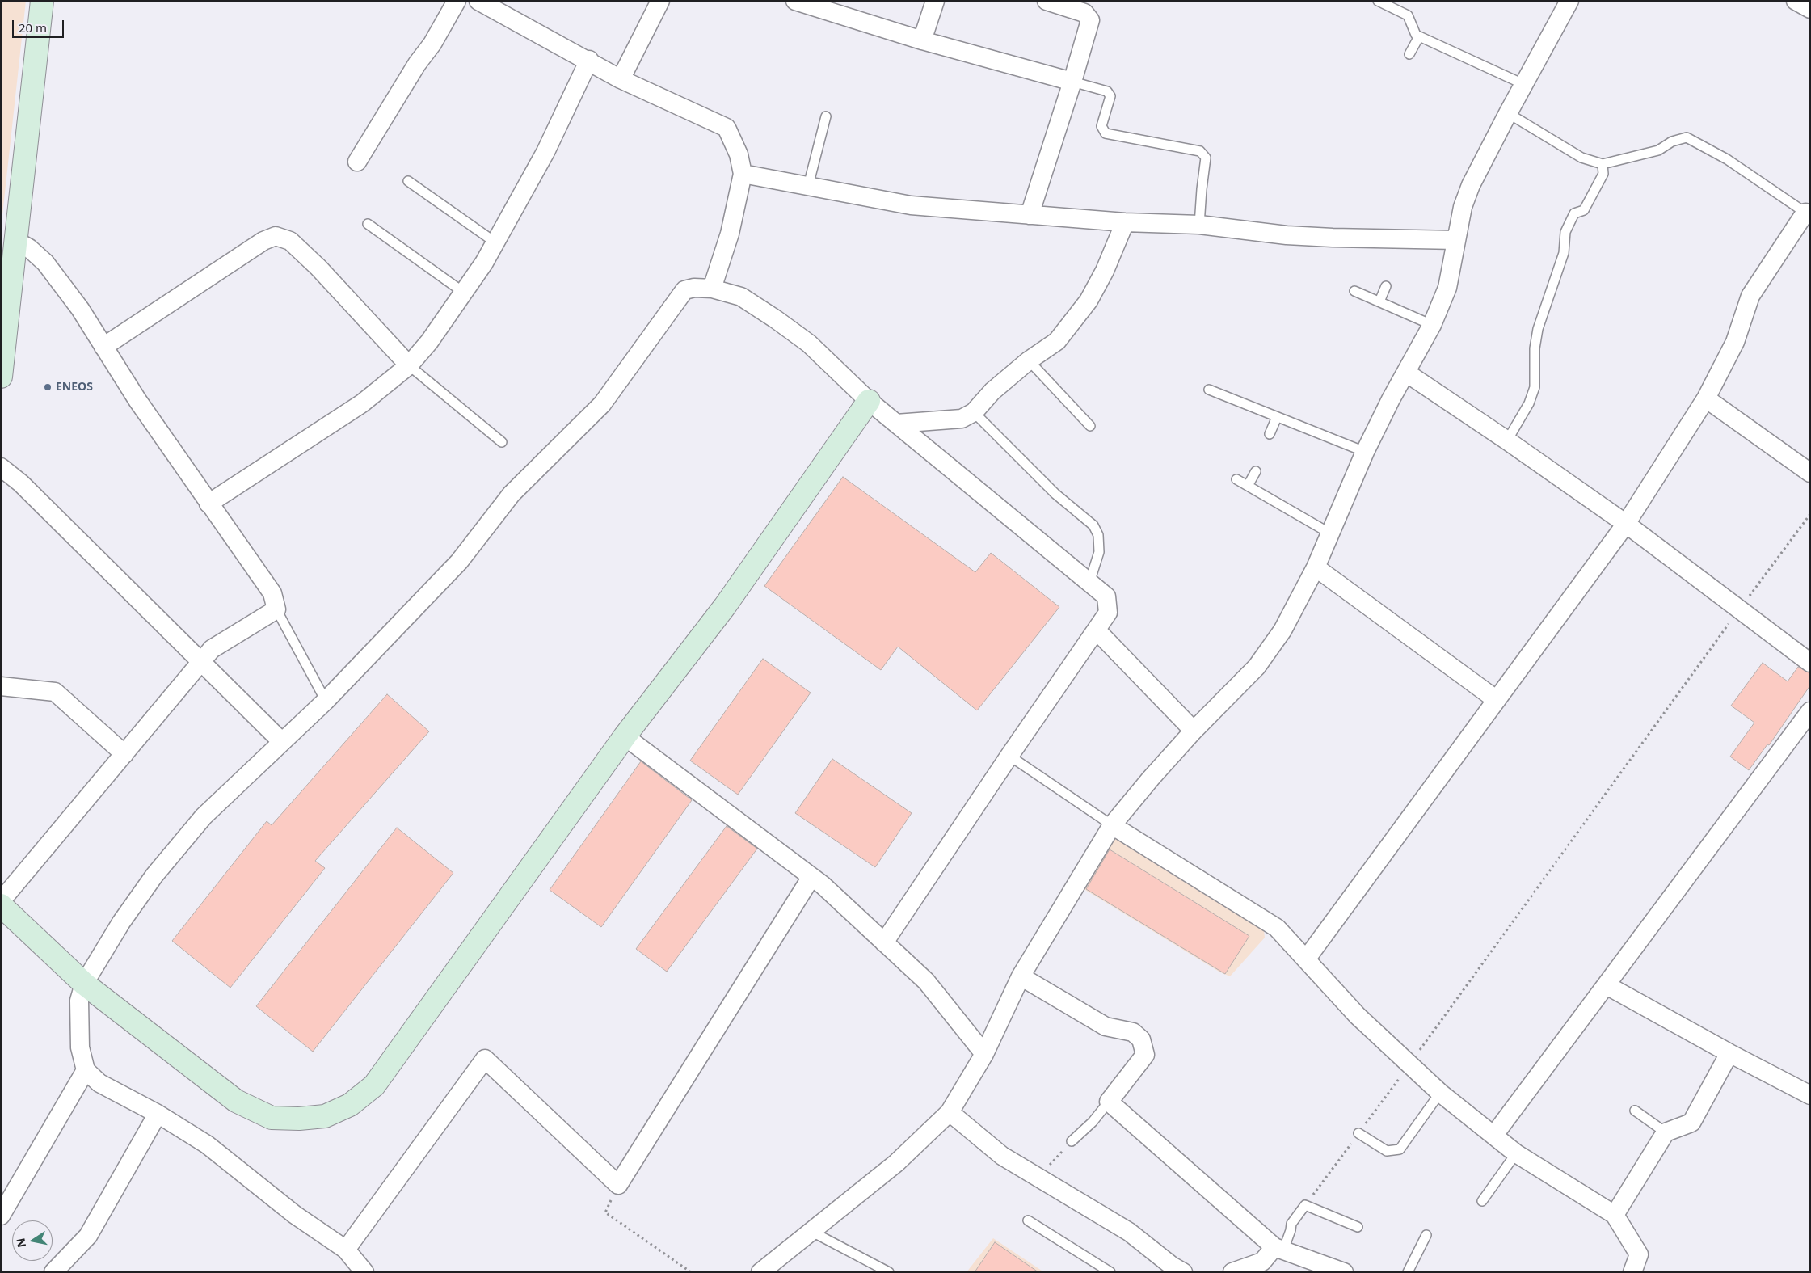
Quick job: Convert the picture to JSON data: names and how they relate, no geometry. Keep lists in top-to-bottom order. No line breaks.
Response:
{"places":["ENEOS"],"scale_bar":"20 m","north":"left"}
